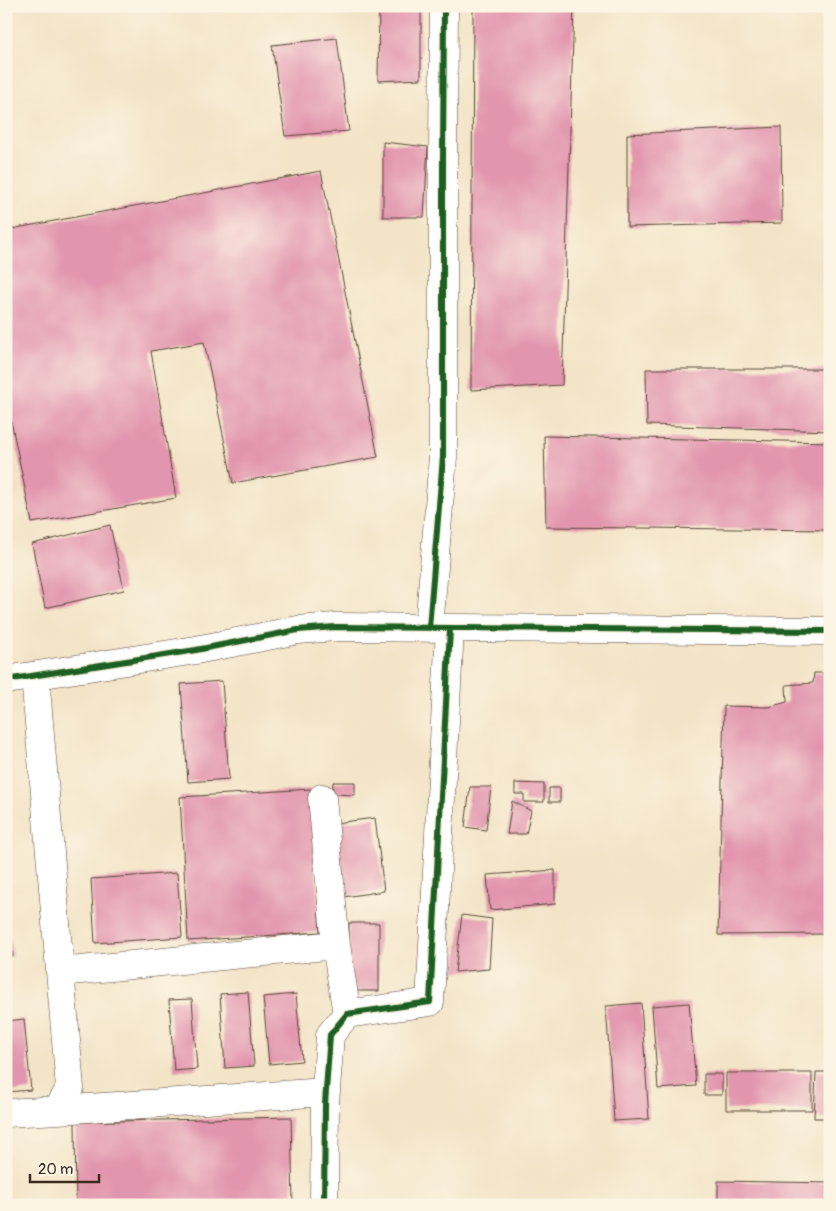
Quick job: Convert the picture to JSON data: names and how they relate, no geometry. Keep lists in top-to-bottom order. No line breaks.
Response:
{"scale_bar":"20 m"}
